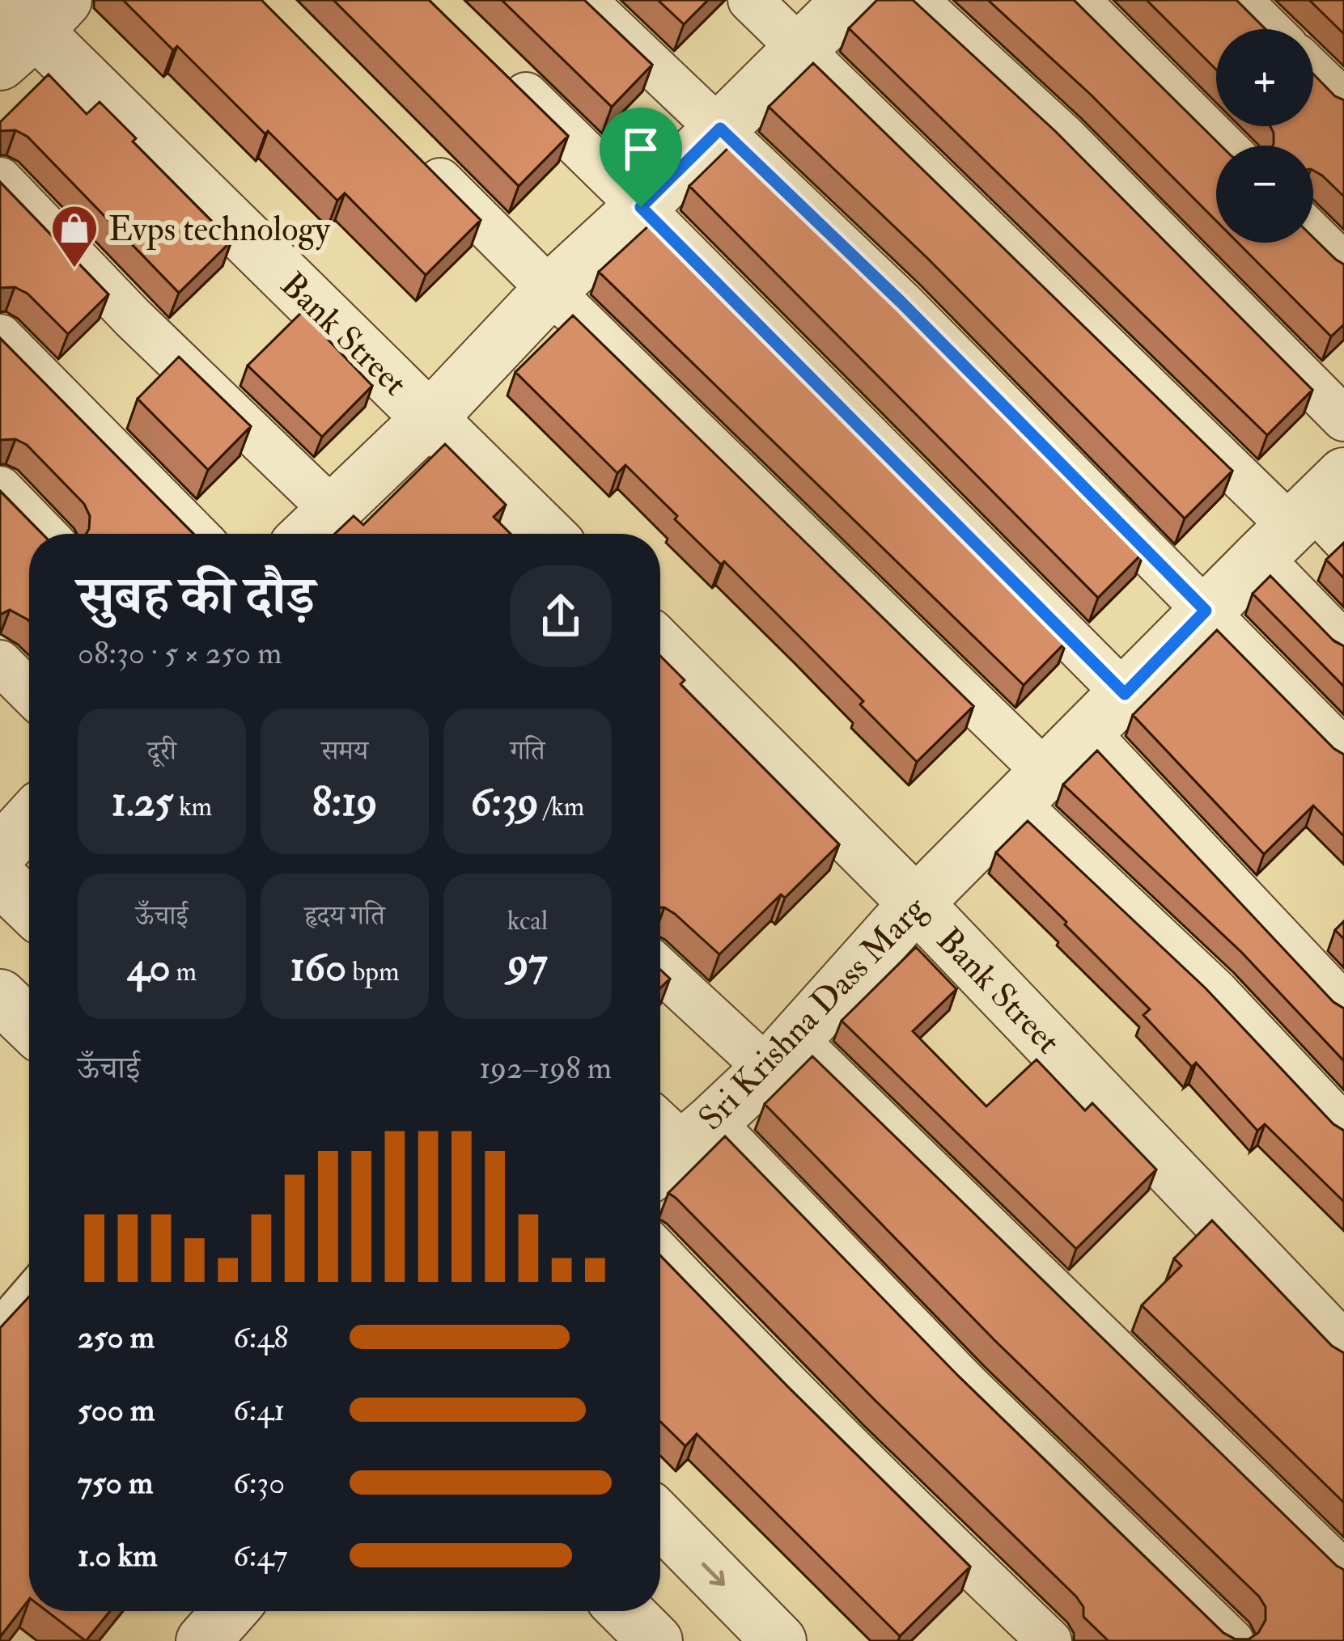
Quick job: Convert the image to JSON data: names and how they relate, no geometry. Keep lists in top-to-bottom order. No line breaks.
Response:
{"streets":{"street":["Bank Street","Sri Krishna Dass Marg"]},"crossings":[["Bank Street","Sri Krishna Dass Marg"]],"places":{"shop":["Evps technology"]},"page":{"map_buttons":["+","−"],"heading":["सुबह की दौड़","08:30 · 5 × 250 m"],"stats":[["दूरी","1.25 km"],["समय","8:19"],["गति","6:39 /km"],["ऊँचाई","40 m"],["हृदय गति","160 bpm"],["kcal","97"]],"chart":["ऊँचाई","192–198 m"],"list":[{"name":"250 m","note":"6:48"},{"name":"500 m","note":"6:41"},{"name":"750 m","note":"6:30"},{"name":"1.0 km","note":"6:47"}]}}
